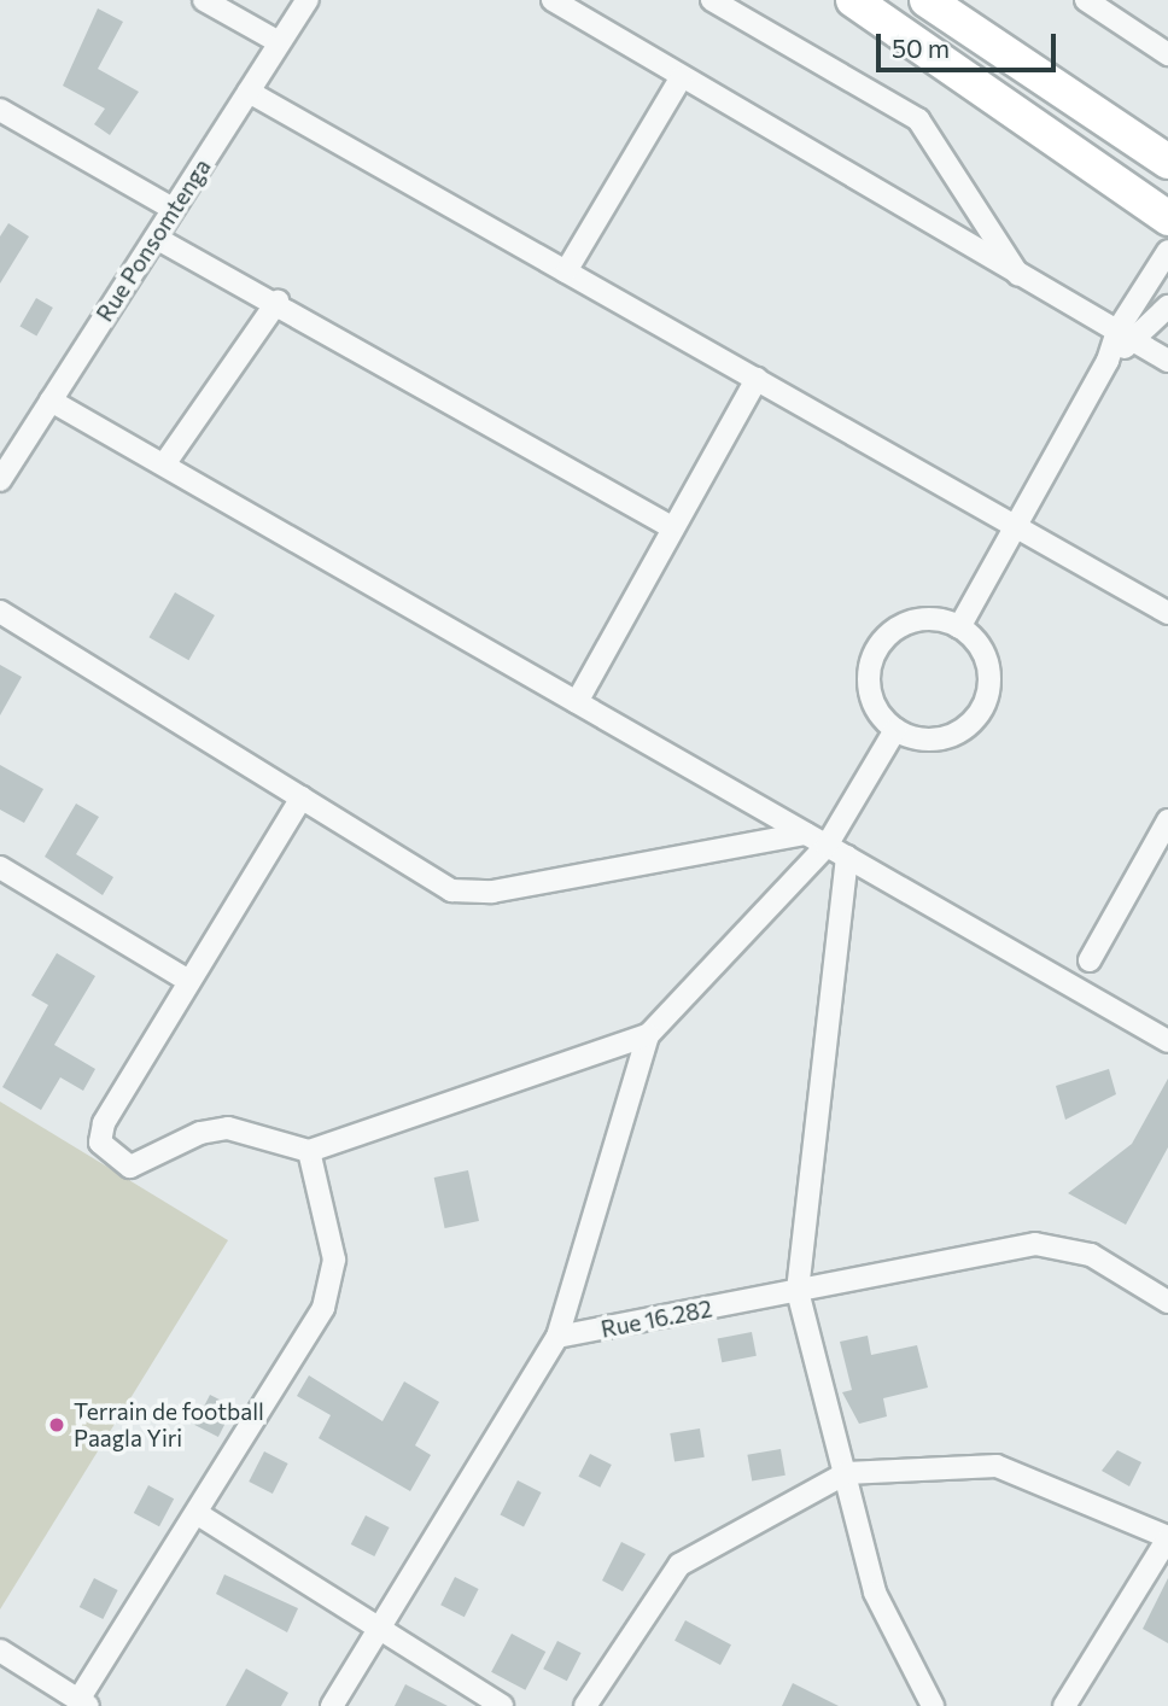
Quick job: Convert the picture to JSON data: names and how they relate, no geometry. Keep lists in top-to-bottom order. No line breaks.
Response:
{"streets":{"street":["Rue Ponsomtenga","Rue 16.282"]},"places":["Terrain de football Paagla Yiri"],"scale_bar":"50 m"}
